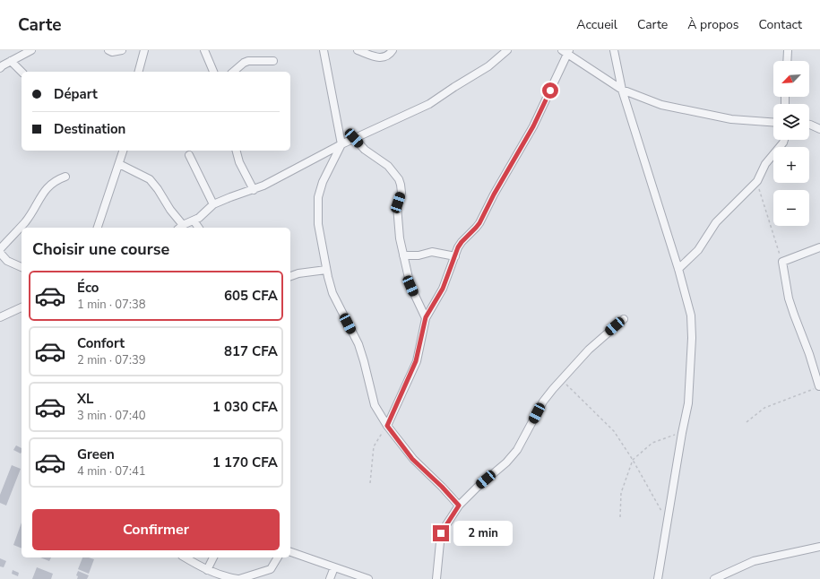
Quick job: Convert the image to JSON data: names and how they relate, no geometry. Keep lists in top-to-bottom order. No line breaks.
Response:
{"north":"bottom left","page":{"header":"Carte","nav":["Accueil","Carte","À propos","Contact"],"map_buttons":["+","−"],"banner":["Départ","Destination"],"heading":"Choisir une course","list":[{"name":"Éco","note":"1 min · 07:38","value":"605 CFA"},{"name":"Confort","note":"2 min · 07:39","value":"817 CFA"},{"name":"XL","note":"3 min · 07:40","value":"1 030 CFA"},{"name":"Green","note":"4 min · 07:41","value":"1 170 CFA"}],"buttons":"Confirmer","bubble":"2 min"}}
